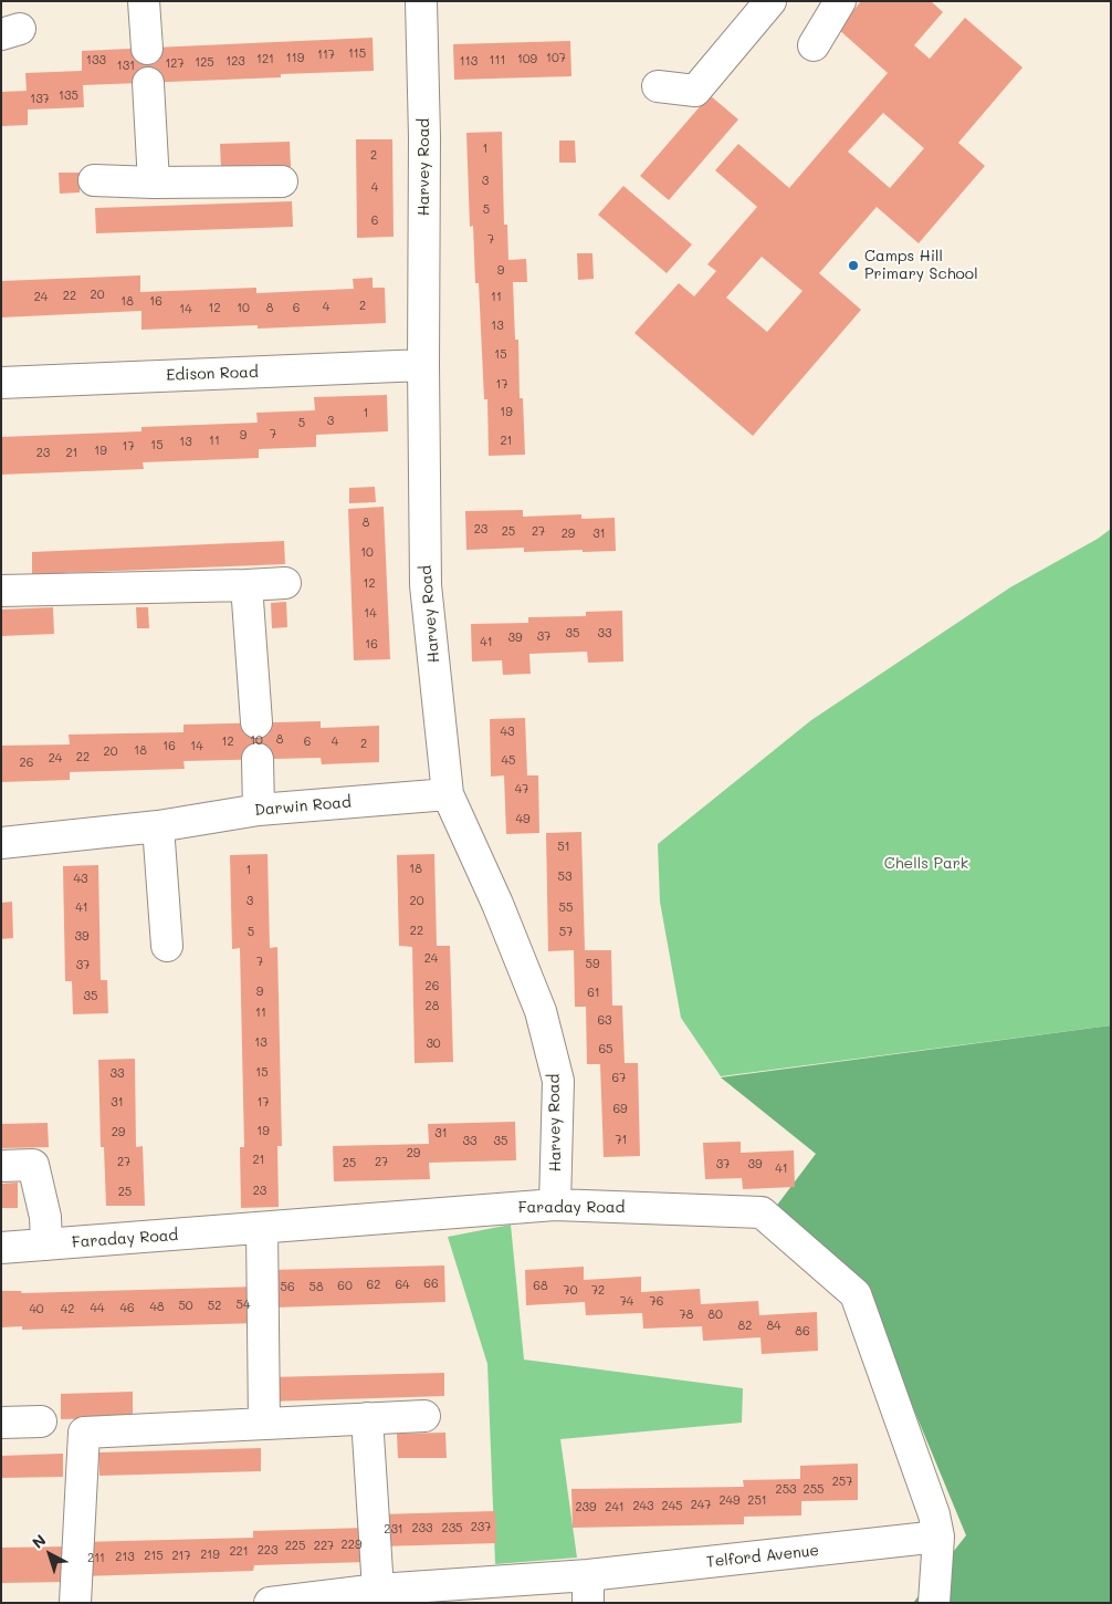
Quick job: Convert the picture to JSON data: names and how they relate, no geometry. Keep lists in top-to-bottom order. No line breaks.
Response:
{"streets":{"street":["Harvey Road","Edison Road","Darwin Road","Faraday Road","Telford Avenue"]},"crossings":[["Harvey Road","Edison Road"],["Harvey Road","Darwin Road"],["Harvey Road","Faraday Road"],["Faraday Road","Telford Avenue"]],"parks":["Chells Park"],"places":["Camps Hill Primary School"],"house_numbers":["115","117","119","107","121","109","133","111","123","113","125","127","131","135","137","1","2","3","4","5","6","7","9","20","22","24","11","18","16","2","4","12","10","8","6","14","13","15","17","19","1","3","5","7","9","11","21","13","15","17","19","23","21","8","23","25","27","29","31","10","12","14","35","33","37","39","41","16","43","8","10","12","6","4","2","16","14","18","20","22","24","45","26","47","49","51","18","1","53","43","3","20","41","55","22","5","57","39","24","7","59","37","26","9","61","35","28","11","63","13","30","65","15","33","67","31","17","69","19","29","31","71","33","35","29","21","27","27","25","37","39","41","23","25","66","62","64","60","68","56","58","70","72","74","76","54","50","52","48","44","46","40","42","78","80","82","84","86","257","253","255","249","251","247","243","245","239","241","237","233","235","231","229","225","227","223","221","219","215","217","213","211"],"north":"top left"}
